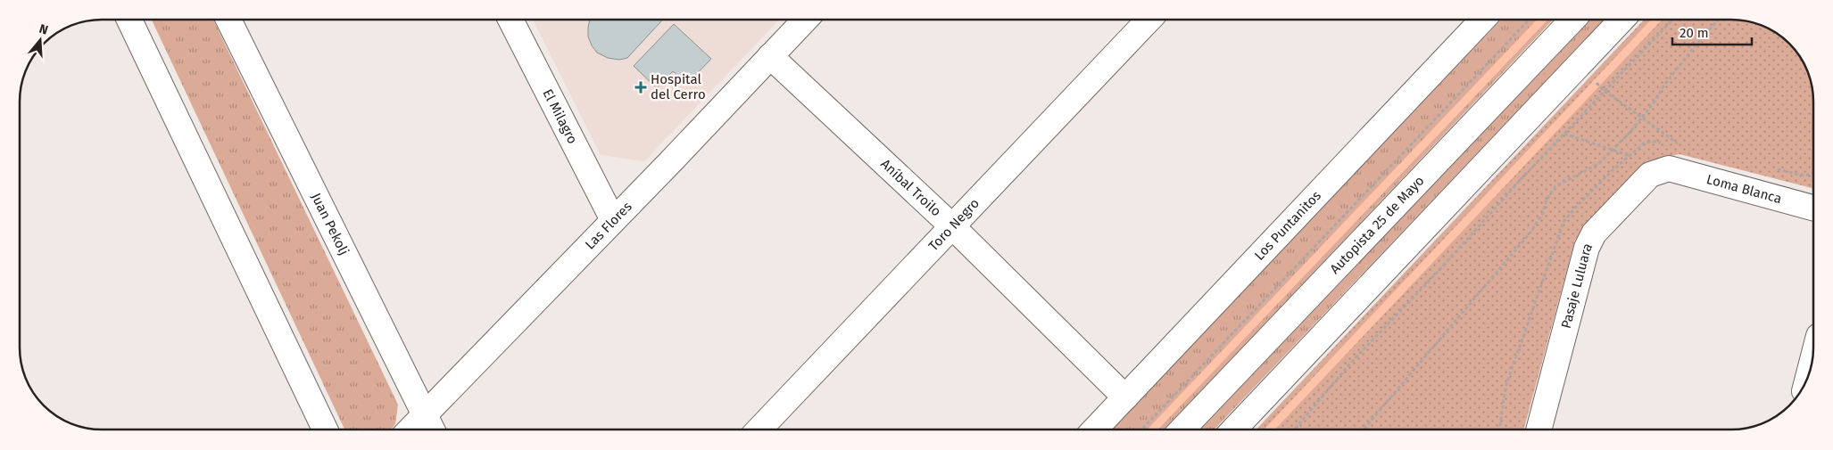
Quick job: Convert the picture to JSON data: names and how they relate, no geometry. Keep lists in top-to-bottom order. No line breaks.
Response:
{"streets":{"street":["El Milagro","Aníbal Troilo","Loma Blanca","Juan Pekolj","Autopista 25 de Mayo","Las Flores","Toro Negro","Los Puntanitos","Pasaje Luluara"]},"crossings":[["El Milagro","Las Flores"],["Aníbal Troilo","Las Flores"],["Aníbal Troilo","Toro Negro"],["Aníbal Troilo","Los Puntanitos"],["Loma Blanca","Pasaje Luluara"],["Juan Pekolj","Las Flores"]],"places":{"health":["Hospital del Cerro"]},"scale_bar":"20 m","north":"top"}
